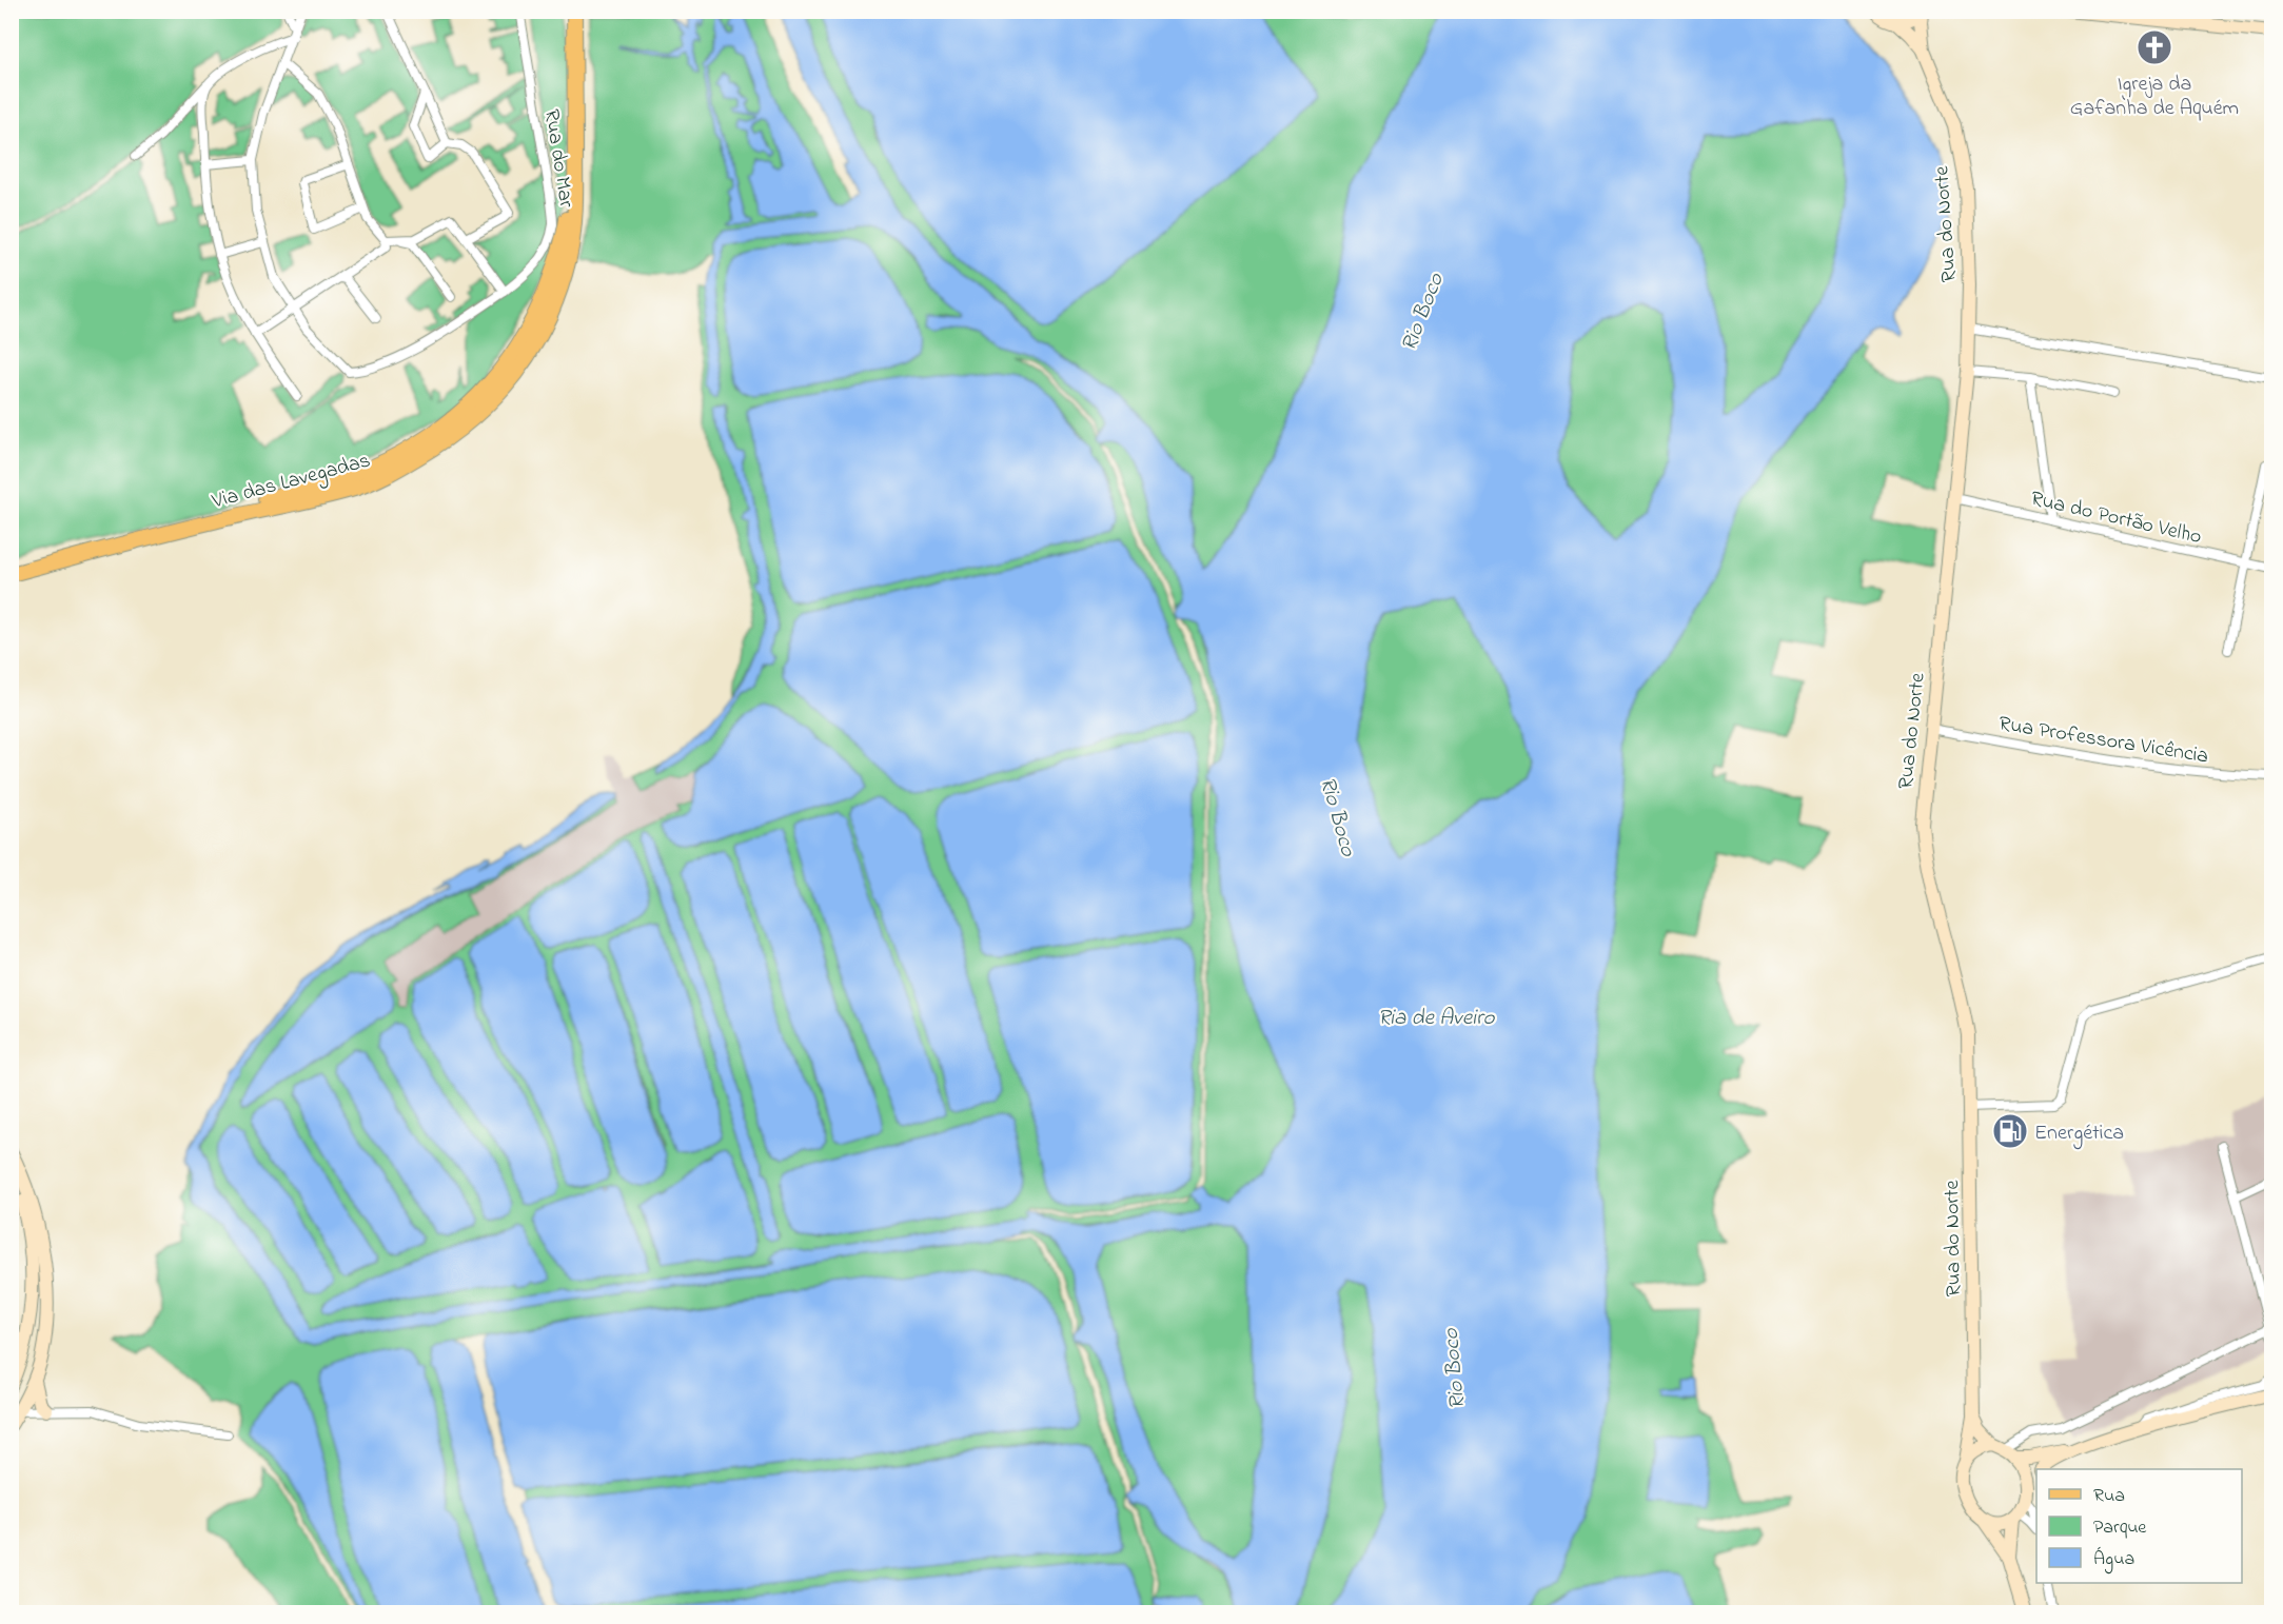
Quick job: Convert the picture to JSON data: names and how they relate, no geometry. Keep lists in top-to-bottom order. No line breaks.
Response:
{"streets":{"main road":["Rua do Norte","Via das Lavegadas"],"street":["Rua do Mar","Rua do Portão Velho","Rua Professora Vicência"]},"crossings":[["Rua do Norte","Rua do Portão Velho"],["Rua do Norte","Rua Professora Vicência"]],"water":["Rio Boco","Ria de Aveiro"],"places":{"church":["Igreja da Gafanha de Aquém"],"fuel station":["Energética"]},"legend":["Rua","Parque","Água"]}
